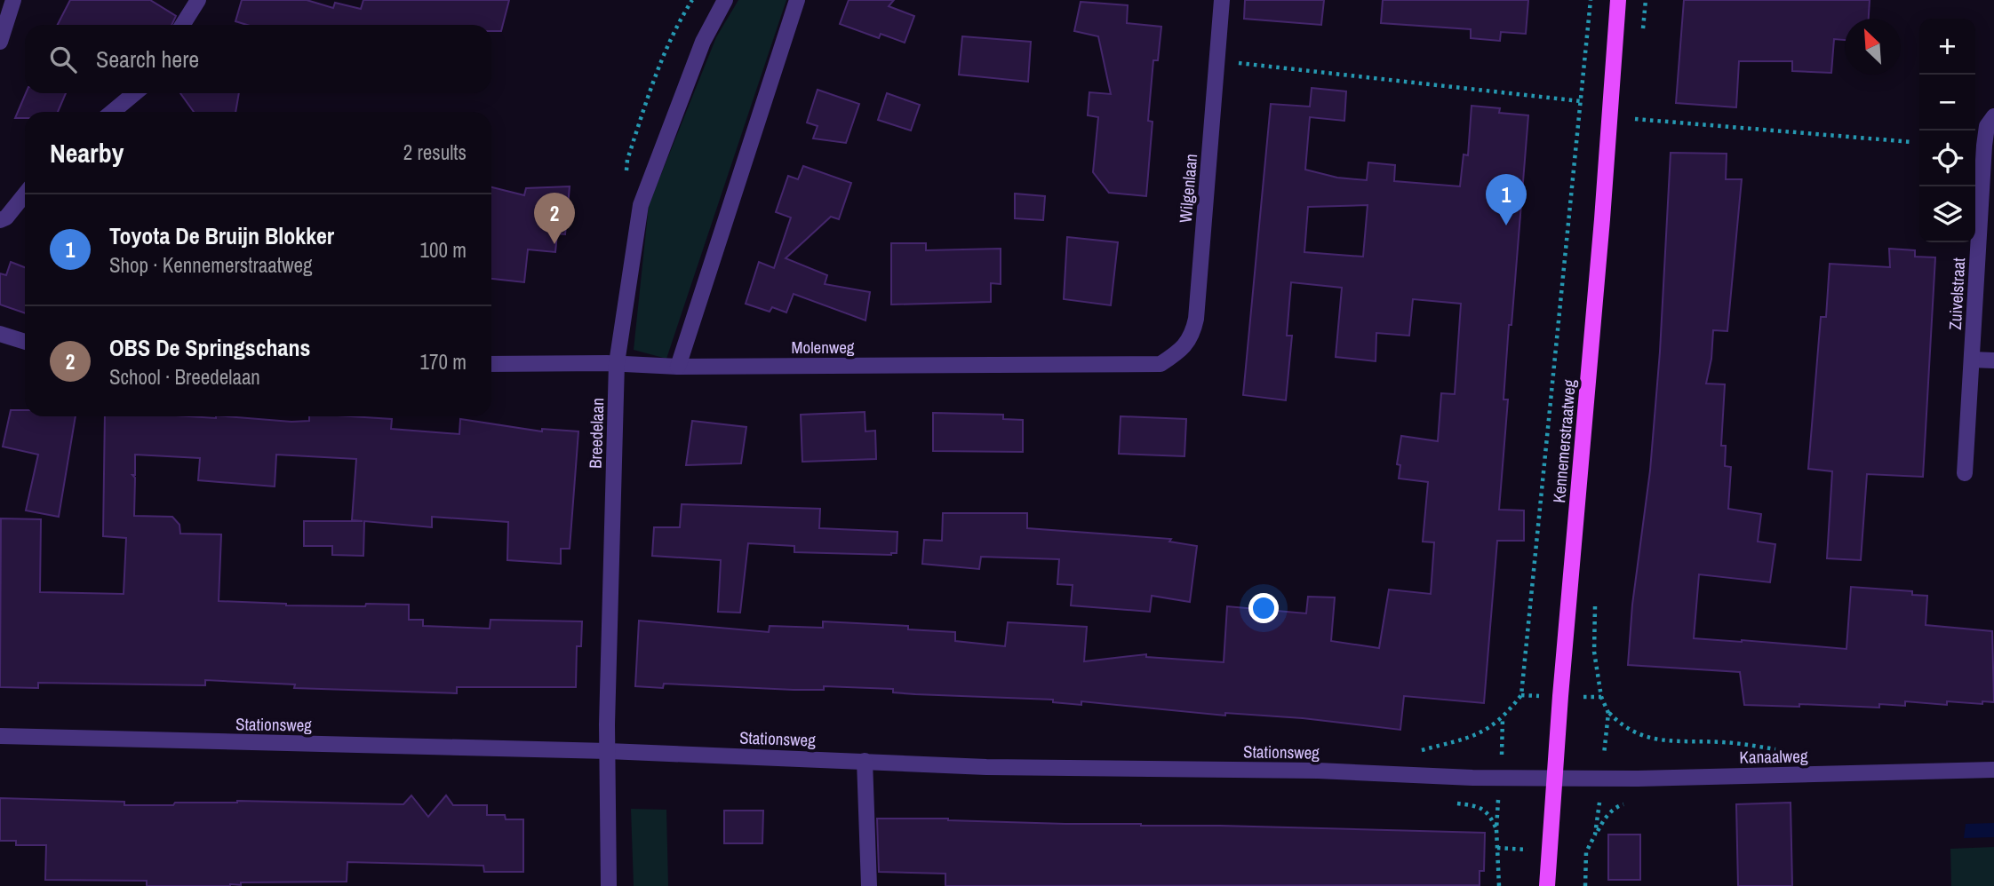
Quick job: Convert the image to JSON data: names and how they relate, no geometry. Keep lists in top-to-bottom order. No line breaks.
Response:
{"streets":{"main road":["Kennemerstraatweg"],"street":["Wilgenlaan","Zuivelstraat","Molenweg","Breedelaan","Stationsweg","Kanaalweg"]},"crossings":[["Wilgenlaan","Molenweg"],["Molenweg","Breedelaan"],["Breedelaan","Stationsweg"],["Kennemerstraatweg","Stationsweg"],["Kennemerstraatweg","Kanaalweg"],["Stationsweg","Kanaalweg"]],"north":"top left","page":{"map_buttons":["+","−"],"search":"Search here","heading":["Nearby","2 results"],"pins":["1","2"],"list":[{"mark":"1","name":"Toyota De Bruijn Blokker","note":"Shop · Kennemerstraatweg","value":"100 m"},{"mark":"2","name":"OBS De Springschans","note":"School · Breedelaan","value":"170 m"}]}}
